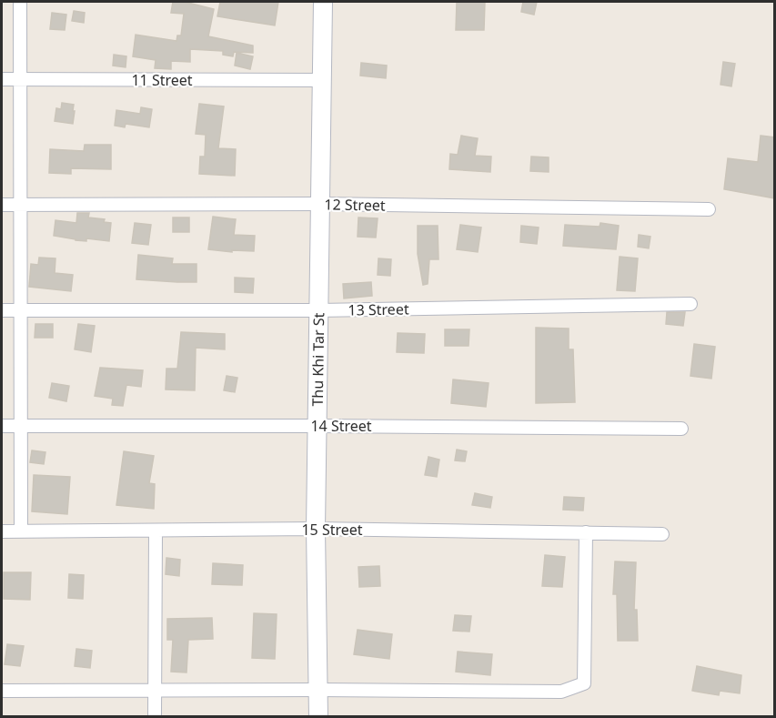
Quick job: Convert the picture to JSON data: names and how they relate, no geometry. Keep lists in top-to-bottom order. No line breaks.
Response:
{"streets":{"street":["11 Street","12 Street","13 Street","Thu Khi Tar St","14 Street","15 Street"]},"crossings":[["11 Street","Thu Khi Tar St"],["12 Street","Thu Khi Tar St"],["13 Street","Thu Khi Tar St"],["Thu Khi Tar St","14 Street"],["Thu Khi Tar St","15 Street"]]}
